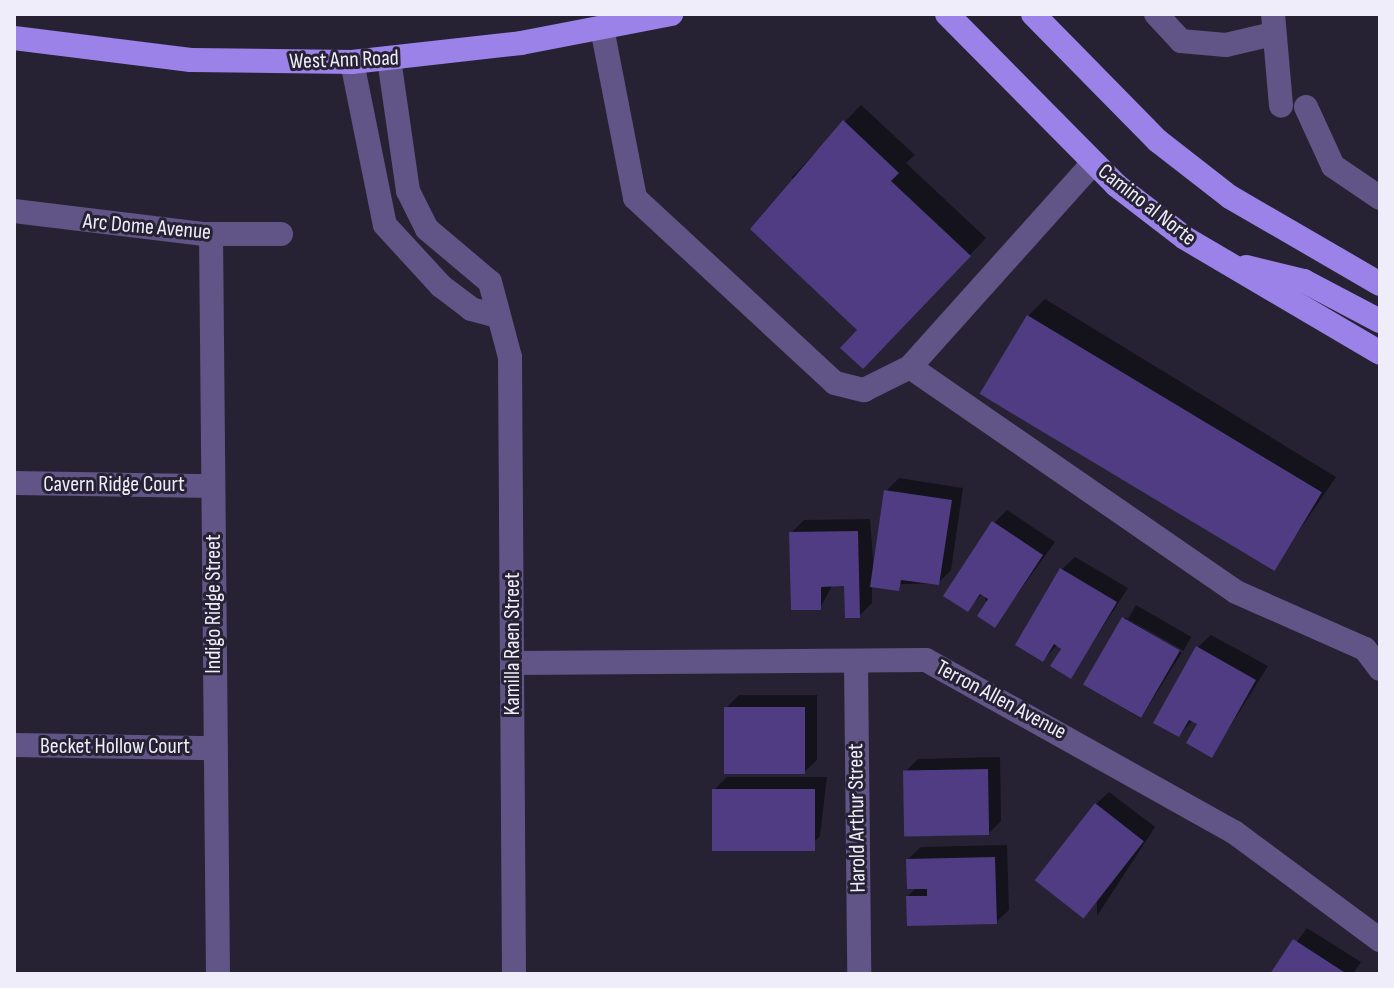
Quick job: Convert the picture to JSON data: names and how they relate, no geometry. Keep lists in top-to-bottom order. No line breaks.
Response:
{"streets":{"main road":["West Ann Road","Camino al Norte"],"street":["Arc Dome Avenue","Cavern Ridge Court","Indigo Ridge Street","Kamilla Raen Street","Terron Allen Avenue","Becket Hollow Court","Harold Arthur Street"]},"crossings":[["West Ann Road","Kamilla Raen Street"],["Arc Dome Avenue","Indigo Ridge Street"],["Cavern Ridge Court","Indigo Ridge Street"],["Indigo Ridge Street","Becket Hollow Court"],["Kamilla Raen Street","Terron Allen Avenue"],["Terron Allen Avenue","Harold Arthur Street"]]}
